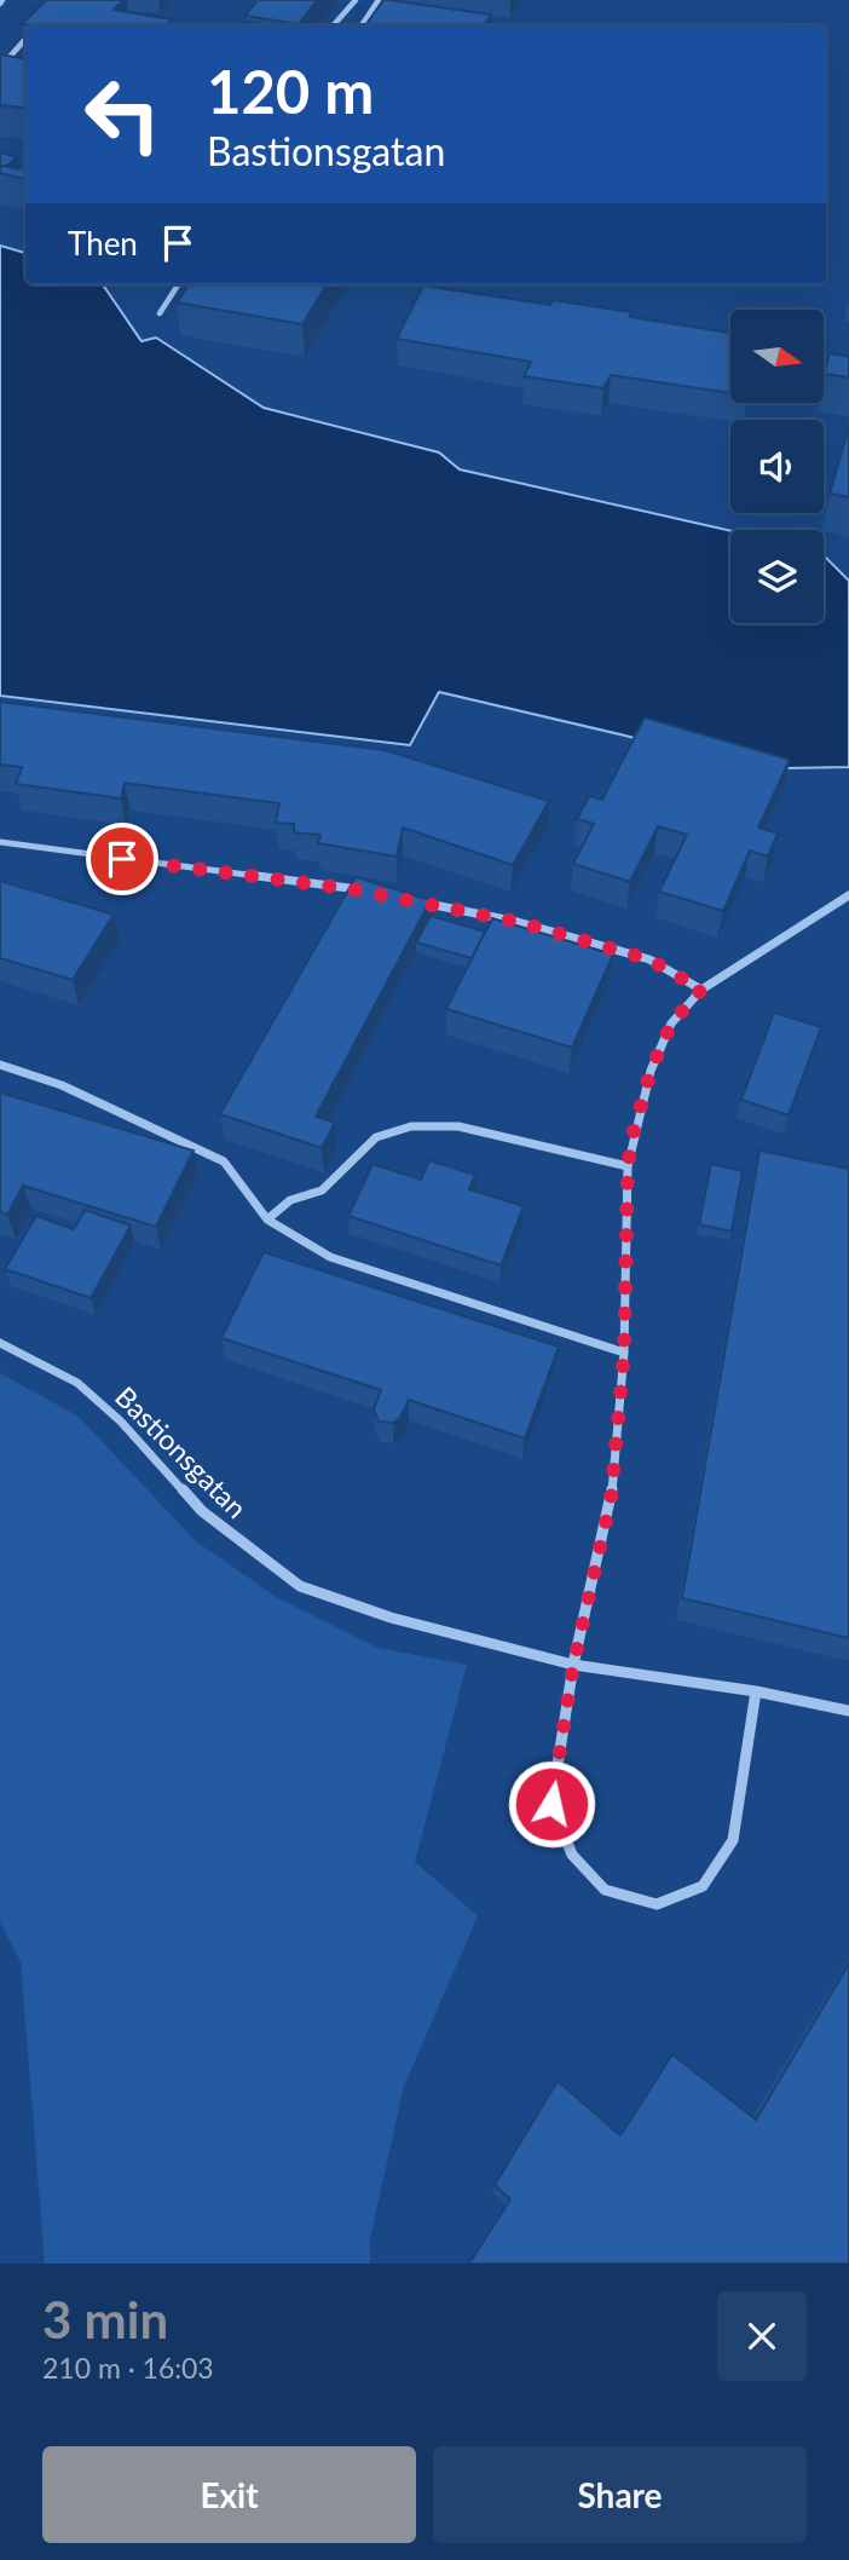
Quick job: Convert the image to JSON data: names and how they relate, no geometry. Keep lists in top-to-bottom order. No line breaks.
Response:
{"streets":{"street":["Bastionsgatan"]},"north":"right","page":{"turn":["120 m","Bastionsgatan"],"then":"Then","heading":["3 min","210 m · 16:03"],"buttons":["Exit","Share"]}}
